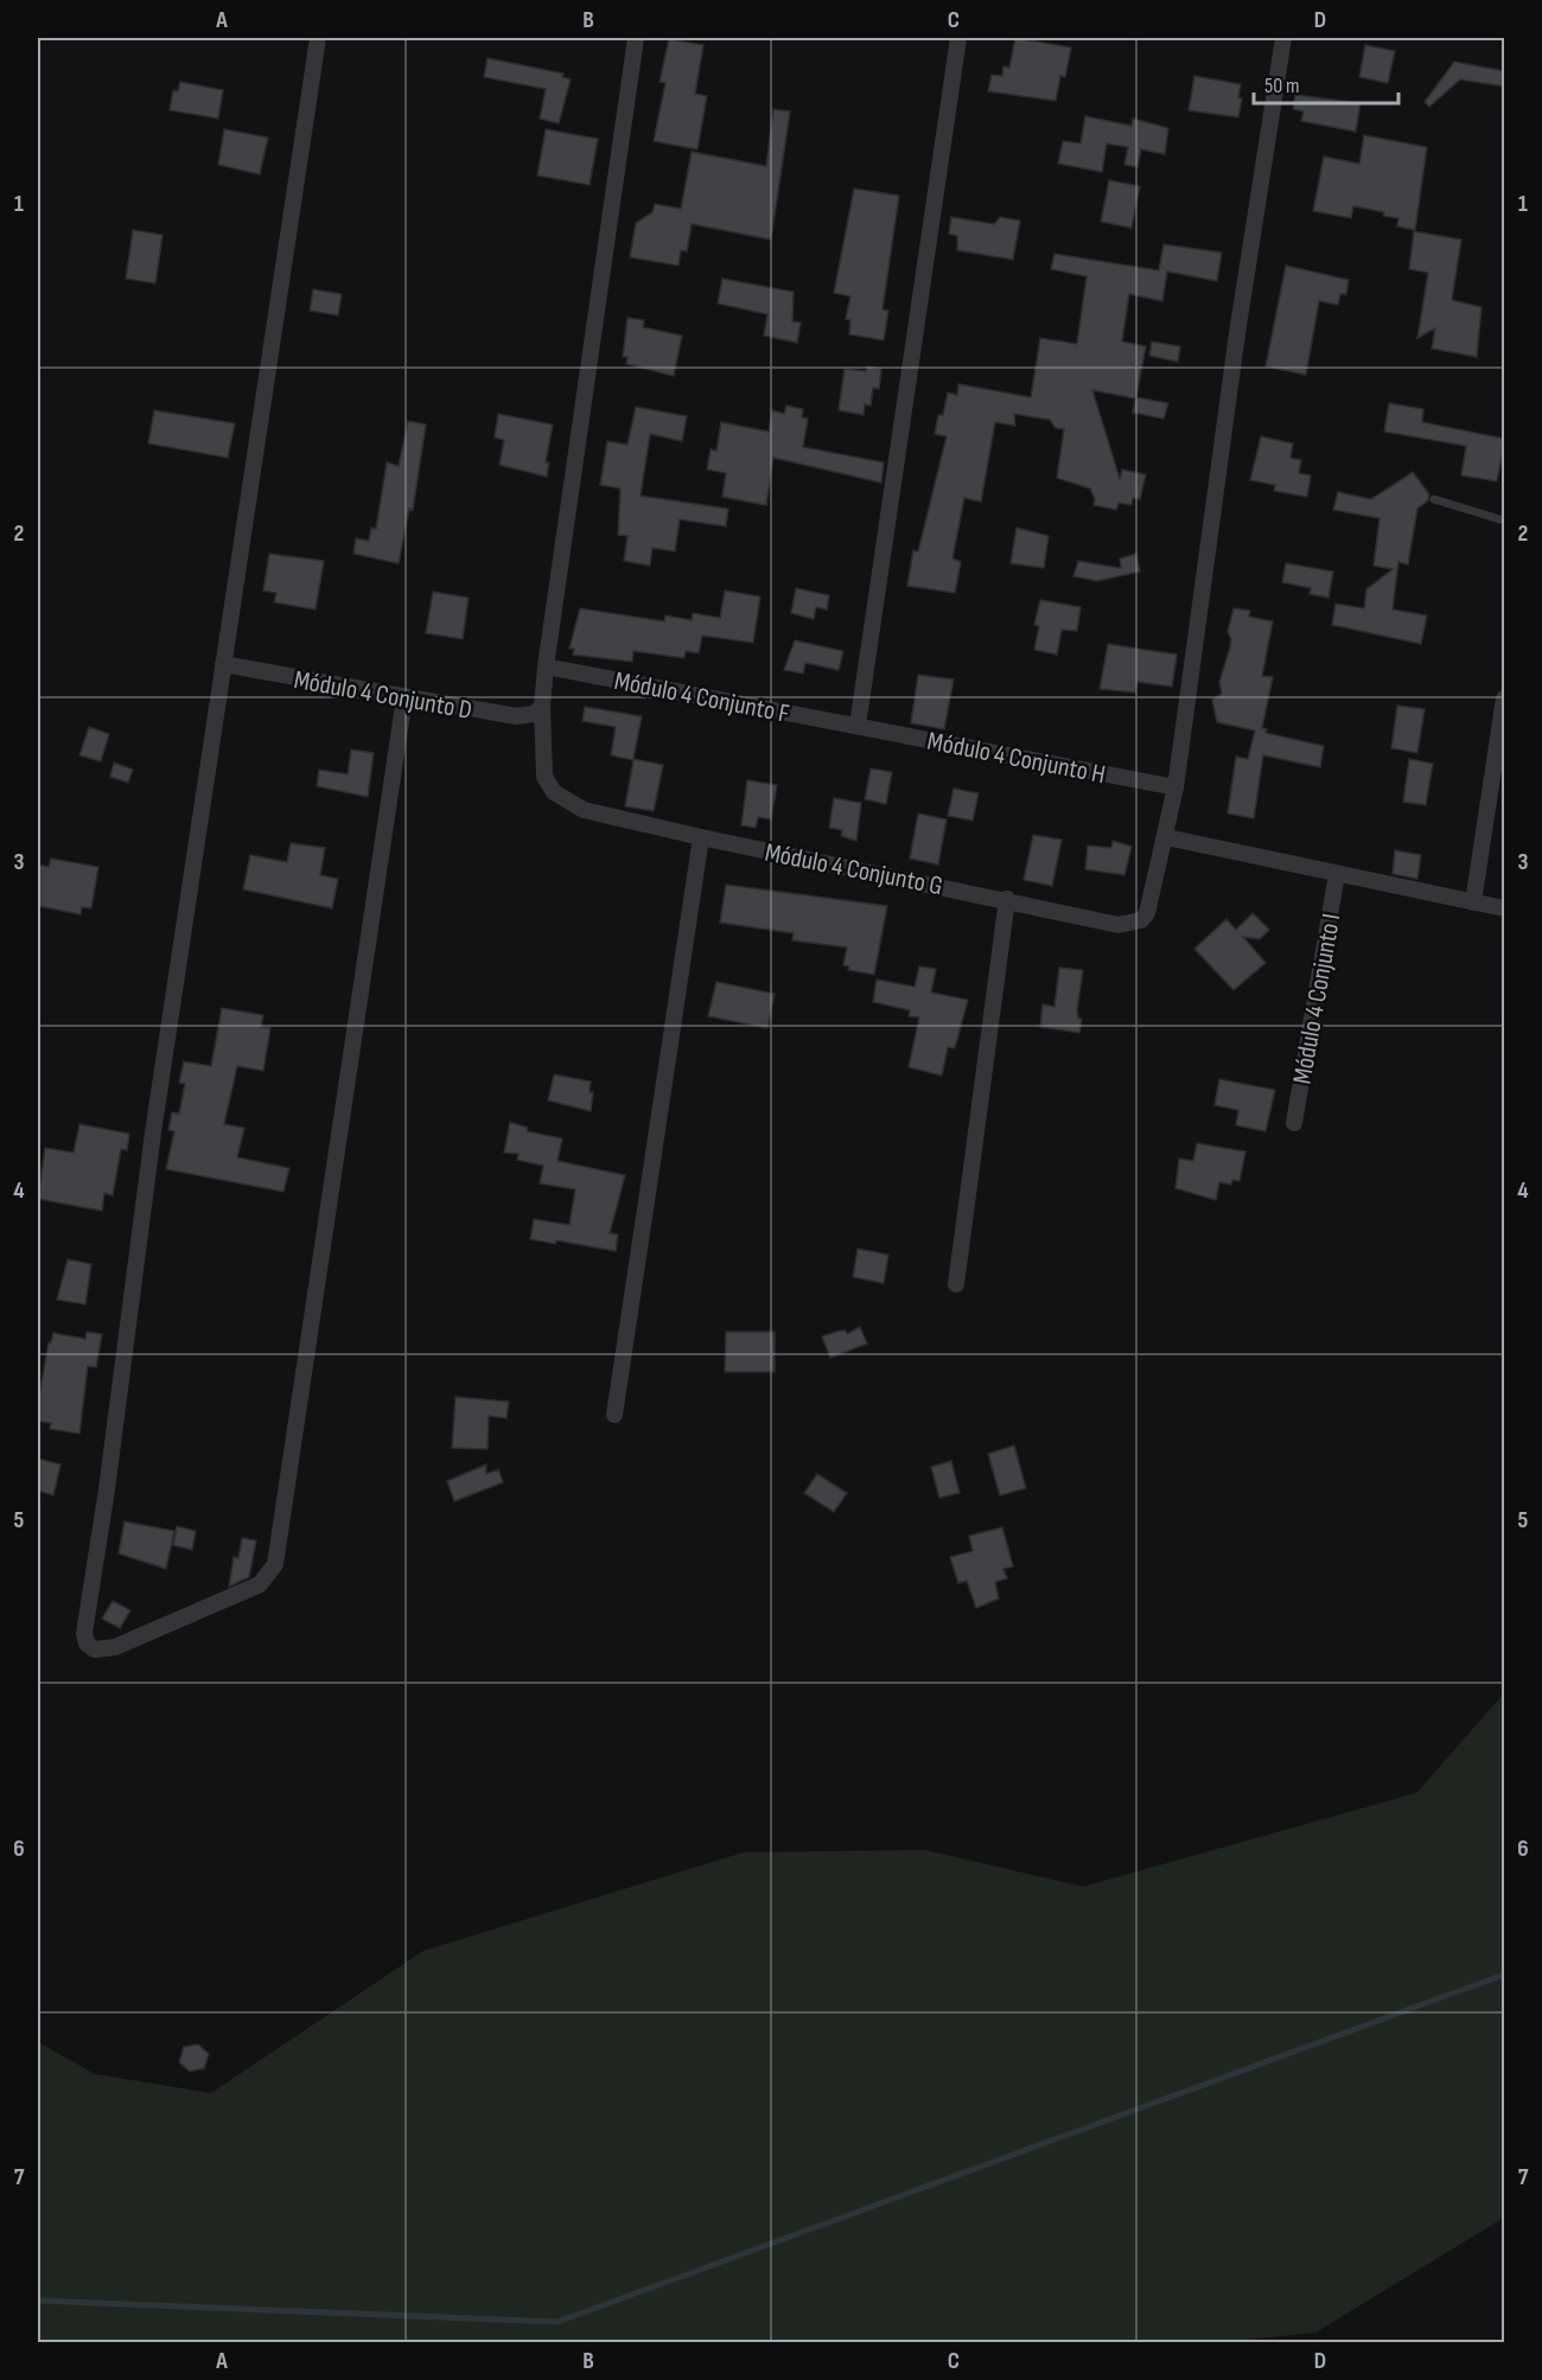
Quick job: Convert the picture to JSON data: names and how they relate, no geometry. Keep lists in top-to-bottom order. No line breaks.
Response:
{"streets":{"street":["Módulo 4 Conjunto D","Módulo 4 Conjunto F","Módulo 4 Conjunto H","Módulo 4 Conjunto G","Módulo 4 Conjunto I"]},"crossings":[["Módulo 4 Conjunto D","Módulo 4 Conjunto G"],["Módulo 4 Conjunto F","Módulo 4 Conjunto H"],["Módulo 4 Conjunto F","Módulo 4 Conjunto G"]],"scale_bar":"50 m","grid":{"columns":["A","B","C","D"],"rows":["1","2","3","4","5","6","7"]}}
